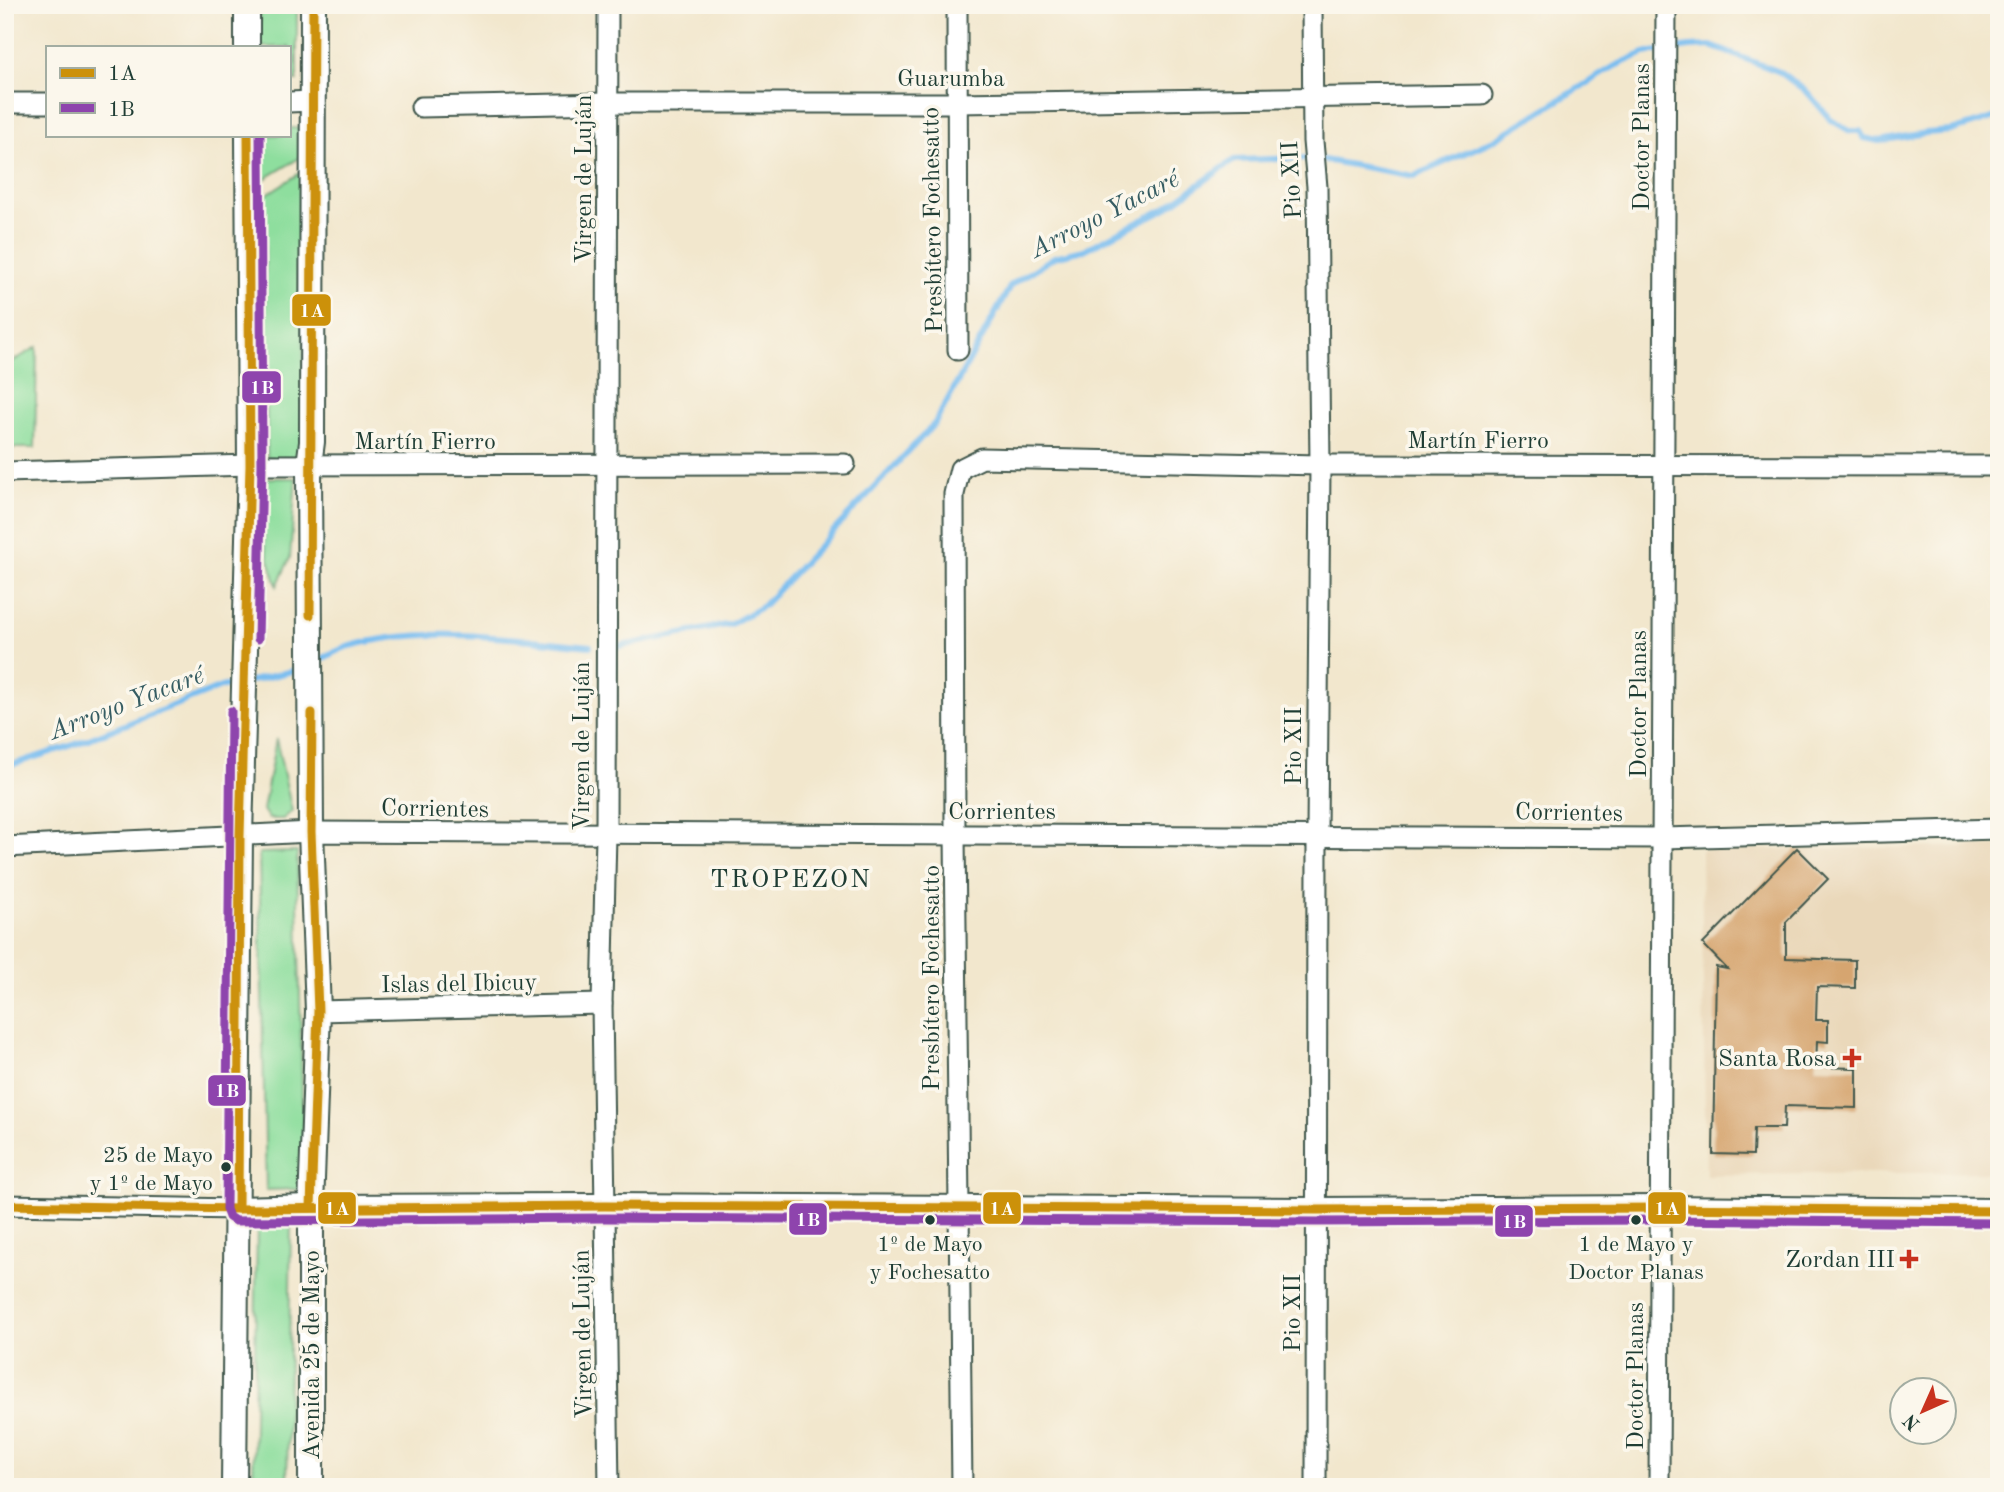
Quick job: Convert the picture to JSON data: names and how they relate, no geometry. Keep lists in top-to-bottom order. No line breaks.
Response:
{"streets":{"main road":["Avenida 25 de Mayo"],"street":["Guarumba","Doctor Planas","Virgen de Luján","Pio XII","Presbítero Fochesatto","Martín Fierro","Corrientes","Islas del Ibicuy"]},"crossings":[["Guarumba","Virgen de Luján"],["Guarumba","Pio XII"],["Guarumba","Presbítero Fochesatto"],["Doctor Planas","Martín Fierro"],["Doctor Planas","Corrientes"],["Virgen de Luján","Martín Fierro"],["Virgen de Luján","Corrientes"],["Virgen de Luján","Islas del Ibicuy"],["Pio XII","Martín Fierro"],["Pio XII","Corrientes"],["Presbítero Fochesatto","Martín Fierro"],["Presbítero Fochesatto","Corrientes"],["Martín Fierro","Avenida 25 de Mayo"],["Corrientes","Avenida 25 de Mayo"],["Islas del Ibicuy","Avenida 25 de Mayo"]],"districts":["TROPEZON"],"water":["Arroyo Yacaré"],"places":{"health":["Santa Rosa","Zordan III"],"other":["25 de Mayo y 1º de Mayo","1º de Mayo y Fochesatto","1 de Mayo y Doctor Planas"]},"lines":["transit line 1A","transit line 1B"],"legend":["1A","1B"],"north":"bottom left"}
